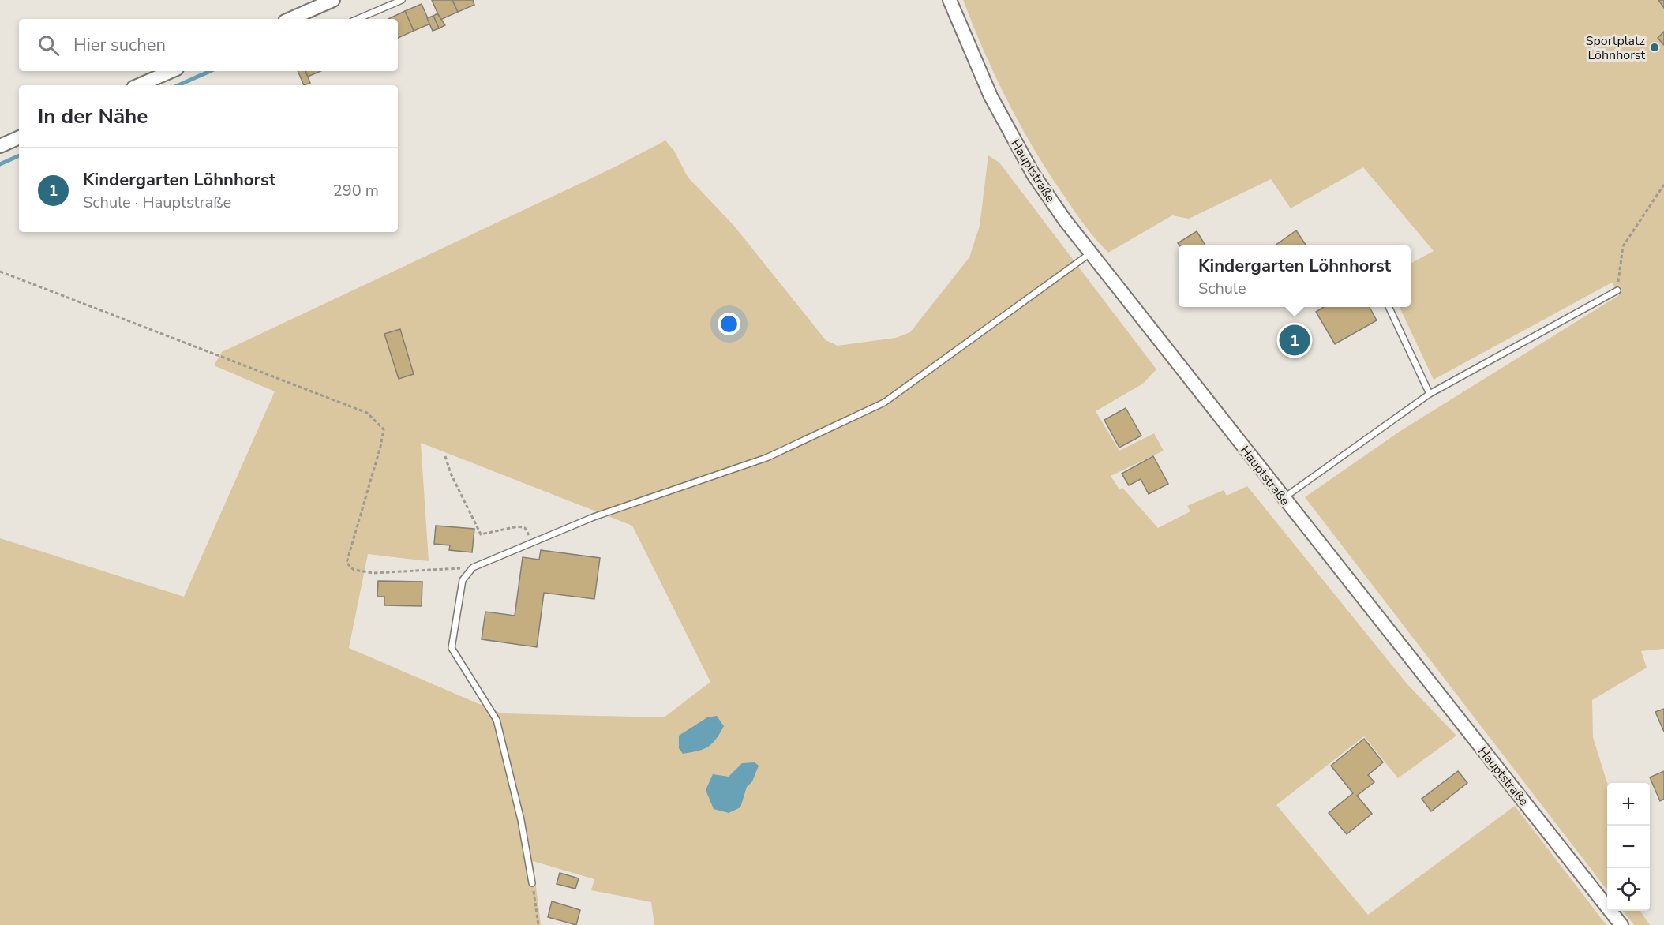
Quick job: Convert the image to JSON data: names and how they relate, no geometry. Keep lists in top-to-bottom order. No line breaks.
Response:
{"streets":{"street":["Hauptstraße"]},"places":["Sportplatz Löhnhorst"],"page":{"search":"Hier suchen","heading":"In der Nähe","list":[{"mark":"1","name":"Kindergarten Löhnhorst","note":"Schule · Hauptstraße","value":"290 m"}],"popup":["Kindergarten Löhnhorst","Schule"],"pins":"1","map_buttons":["+","−"]}}
